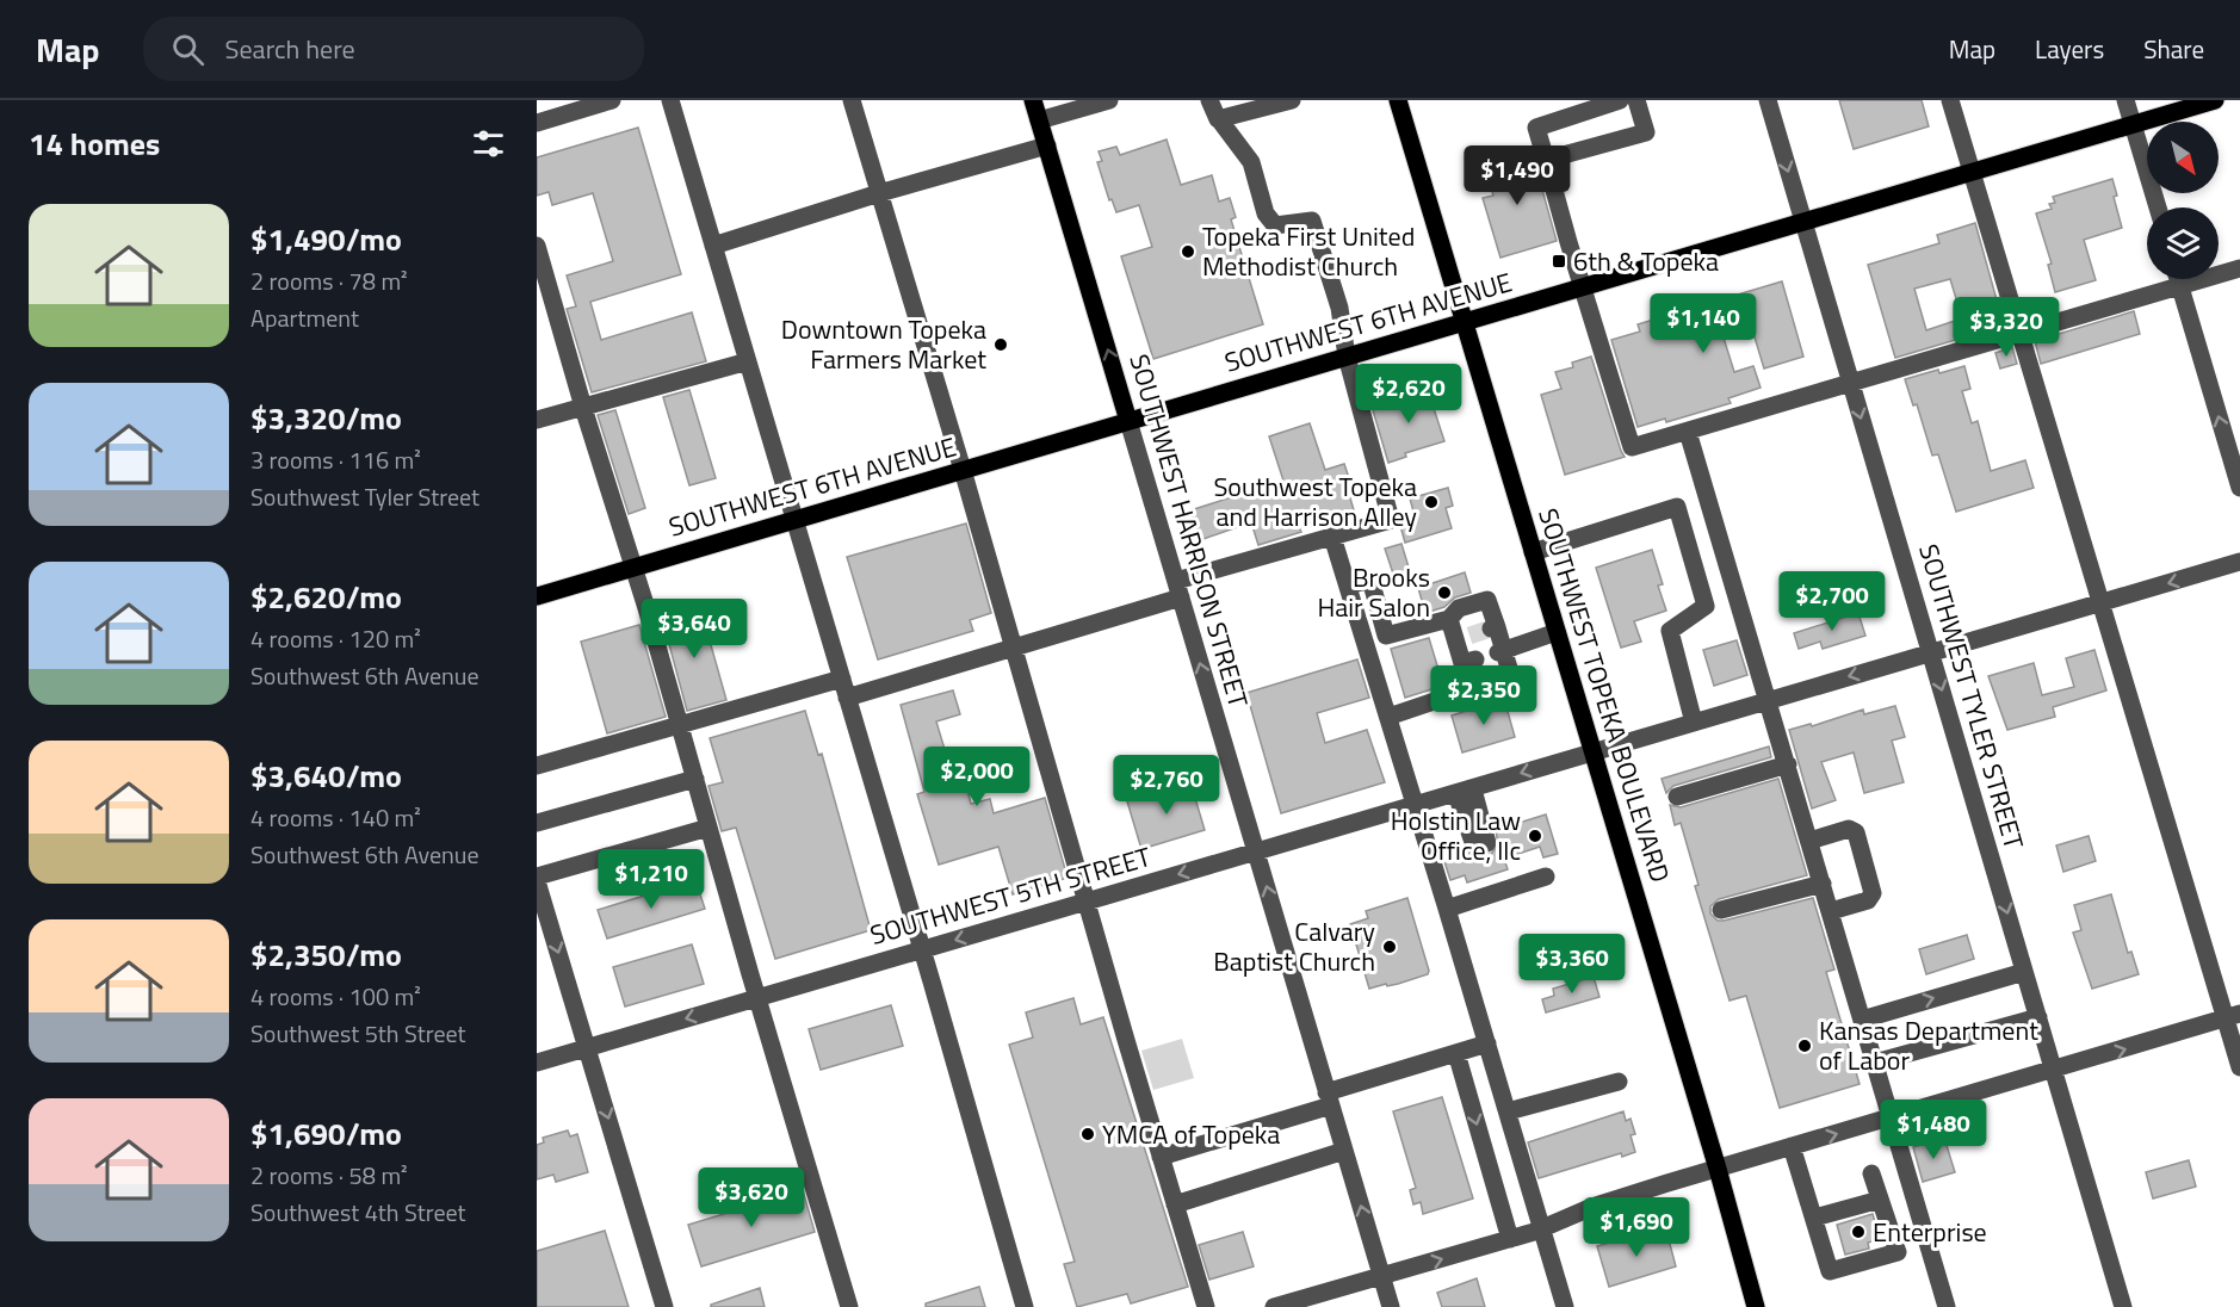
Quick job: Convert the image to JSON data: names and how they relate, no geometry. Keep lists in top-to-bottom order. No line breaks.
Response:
{"streets":{"main road":["SOUTHWEST 6TH AVENUE","SOUTHWEST HARRISON STREET","SOUTHWEST TOPEKA BOULEVARD"],"street":["SOUTHWEST TYLER STREET","SOUTHWEST 5TH STREET"]},"crossings":[["SOUTHWEST 6TH AVENUE","SOUTHWEST HARRISON STREET"],["SOUTHWEST 6TH AVENUE","SOUTHWEST TOPEKA BOULEVARD"],["SOUTHWEST 6TH AVENUE","SOUTHWEST TYLER STREET"],["SOUTHWEST HARRISON STREET","SOUTHWEST 5TH STREET"],["SOUTHWEST TOPEKA BOULEVARD","SOUTHWEST 5TH STREET"],["SOUTHWEST TYLER STREET","SOUTHWEST 5TH STREET"]],"one_way":["SOUTHWEST HARRISON STREET","SOUTHWEST TYLER STREET","SOUTHWEST 5TH STREET"],"places":{"other":["Topeka First United Methodist Church","Downtown Topeka Farmers Market","Southwest Topeka and Harrison Alley","Brooks Hair Salon","Holstin Law Office, llc","Calvary Baptist Church","Kansas Department of Labor","YMCA of Topeka","Enterprise"],"transit":["6th & Topeka"]},"north":"bottom right","page":{"header":"Map","search":"Search here","nav":["Map","Layers","Share"],"heading":"14 homes","price":["$1,490","$1,140","$3,320","$2,620","$2,700","$3,640","$2,350","$2,000","$2,760","$1,210","$3,360","$1,480","$3,620","$1,690"],"list":[{"name":"$1,490/mo","note":"2 rooms · 78 m² · Apartment"},{"name":"$3,320/mo","note":"3 rooms · 116 m² · Southwest Tyler Street"},{"name":"$2,620/mo","note":"4 rooms · 120 m² · Southwest 6th Avenue"},{"name":"$3,640/mo","note":"4 rooms · 140 m² · Southwest 6th Avenue"},{"name":"$2,350/mo","note":"4 rooms · 100 m² · Southwest 5th Street"},{"name":"$1,690/mo","note":"2 rooms · 58 m² · Southwest 4th Street"}]}}
